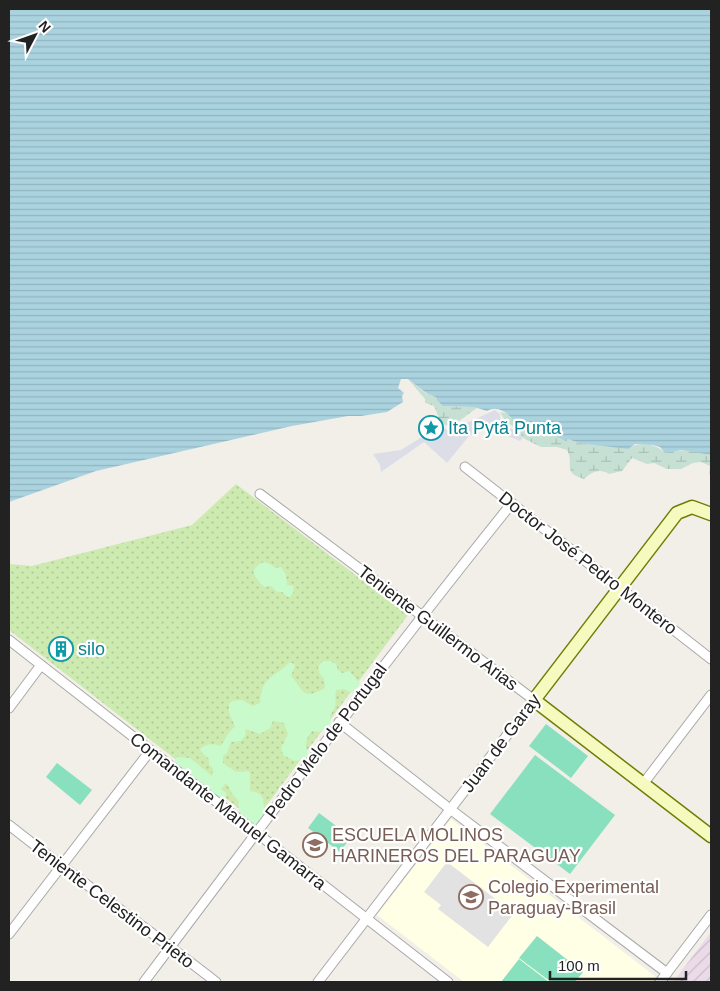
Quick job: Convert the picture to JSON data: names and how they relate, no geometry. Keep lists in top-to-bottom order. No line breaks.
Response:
{"streets":{"street":["Doctor José Pedro Montero","Teniente Guillermo Arias","Pedro Melo de Portugal","Juan de Garay","Comandante Manuel Gamarra","Teniente Celestino Prieto"]},"crossings":[["Doctor José Pedro Montero","Pedro Melo de Portugal"],["Doctor José Pedro Montero","Juan de Garay"],["Teniente Guillermo Arias","Pedro Melo de Portugal"],["Teniente Guillermo Arias","Juan de Garay"],["Pedro Melo de Portugal","Comandante Manuel Gamarra"],["Pedro Melo de Portugal","Teniente Celestino Prieto"],["Juan de Garay","Comandante Manuel Gamarra"]],"places":{"place":["Ita Pytã Punta"],"building":["silo"],"school or university":["ESCUELA MOLINOS HARINEROS DEL PARAGUAY","Colegio Experimental Paraguay-Brasil"]},"scale_bar":"100 m","north":"top right"}
